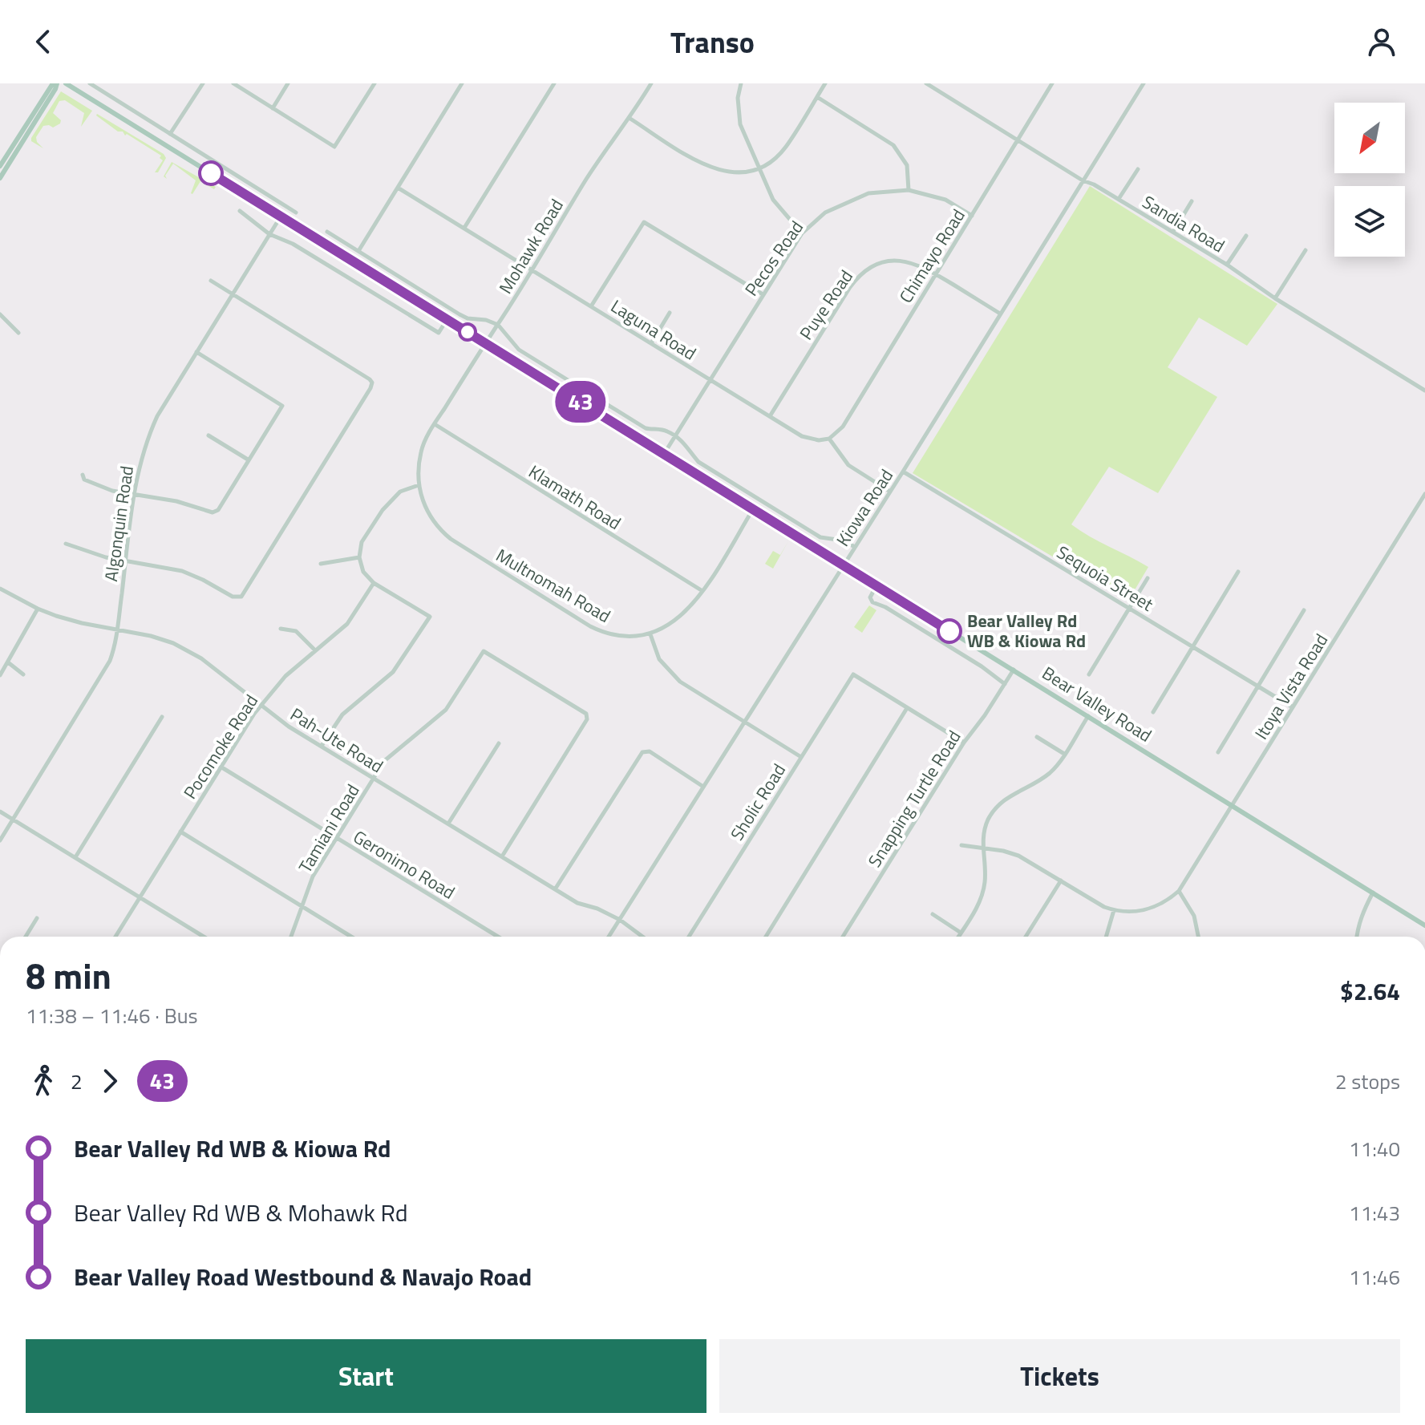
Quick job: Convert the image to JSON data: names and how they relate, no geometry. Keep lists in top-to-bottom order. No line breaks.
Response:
{"streets":{"main road":["Bear Valley Road"],"street":["Sandia Road","Mohawk Road","Chimayo Road","Pecos Road","Puye Road","Laguna Road","Klamath Road","Kiowa Road","Algonquin Road","Sequoia Street","Multnomah Road","Itoya Vista Road","Pah-Ute Road","Pocomoke Road","Snapping Turtle Road","Sholic Road","Tamiani Road","Geronimo Road"]},"crossings":[["Sandia Road","Chimayo Road"],["Sandia Road","Kiowa Road"],["Mohawk Road","Laguna Road"],["Mohawk Road","Klamath Road"],["Mohawk Road","Multnomah Road"],["Mohawk Road","Bear Valley Road"],["Chimayo Road","Pecos Road"],["Chimayo Road","Puye Road"],["Chimayo Road","Laguna Road"],["Pecos Road","Laguna Road"],["Pecos Road","Bear Valley Road"],["Puye Road","Laguna Road"],["Puye Road","Kiowa Road"],["Klamath Road","Multnomah Road"],["Kiowa Road","Sequoia Street"],["Kiowa Road","Bear Valley Road"],["Kiowa Road","Pah-Ute Road"],["Algonquin Road","Bear Valley Road"],["Algonquin Road","Pah-Ute Road"],["Sequoia Street","Itoya Vista Road"],["Multnomah Road","Bear Valley Road"],["Itoya Vista Road","Bear Valley Road"],["Bear Valley Road","Snapping Turtle Road"],["Pah-Ute Road","Pocomoke Road"],["Pah-Ute Road","Tamiani Road"],["Pocomoke Road","Geronimo Road"],["Tamiani Road","Geronimo Road"]],"places":["Bear Valley Rd WB & Kiowa Rd"],"lines":["bus line 43"],"north":"bottom left","page":{"header":"Transo","on_map":"43","heading":["8 min","11:38 – 11:46 · Bus","$2.64"],"legs":["2","43","2 stops"],"list":[{"name":"Bear Valley Rd WB & Kiowa Rd","value":"11:40"},{"name":"Bear Valley Rd WB & Mohawk Rd","value":"11:43"},{"name":"Bear Valley Road Westbound & Navajo Road","value":"11:46"}],"buttons":["Start","Tickets"]}}
